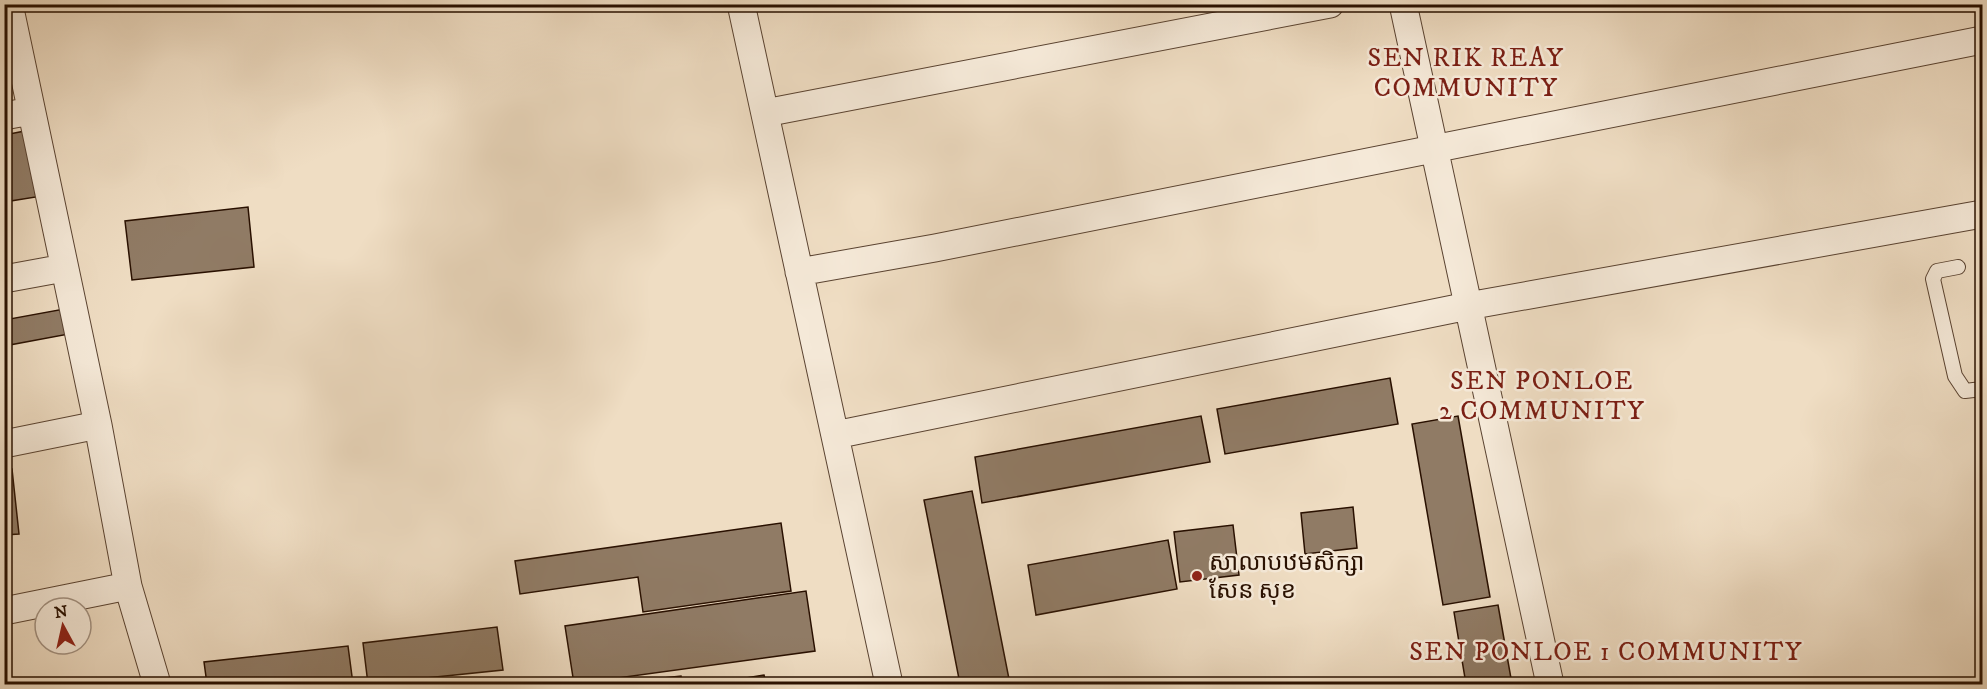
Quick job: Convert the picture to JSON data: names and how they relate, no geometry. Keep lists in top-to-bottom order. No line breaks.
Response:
{"districts":["SEN RIK REAY COMMUNITY","SEN PONLOE 2 COMMUNITY","SEN PONLOE 1 COMMUNITY"],"places":["សាលាបឋមសិក្សា សែន សុខ"],"north":"top"}
